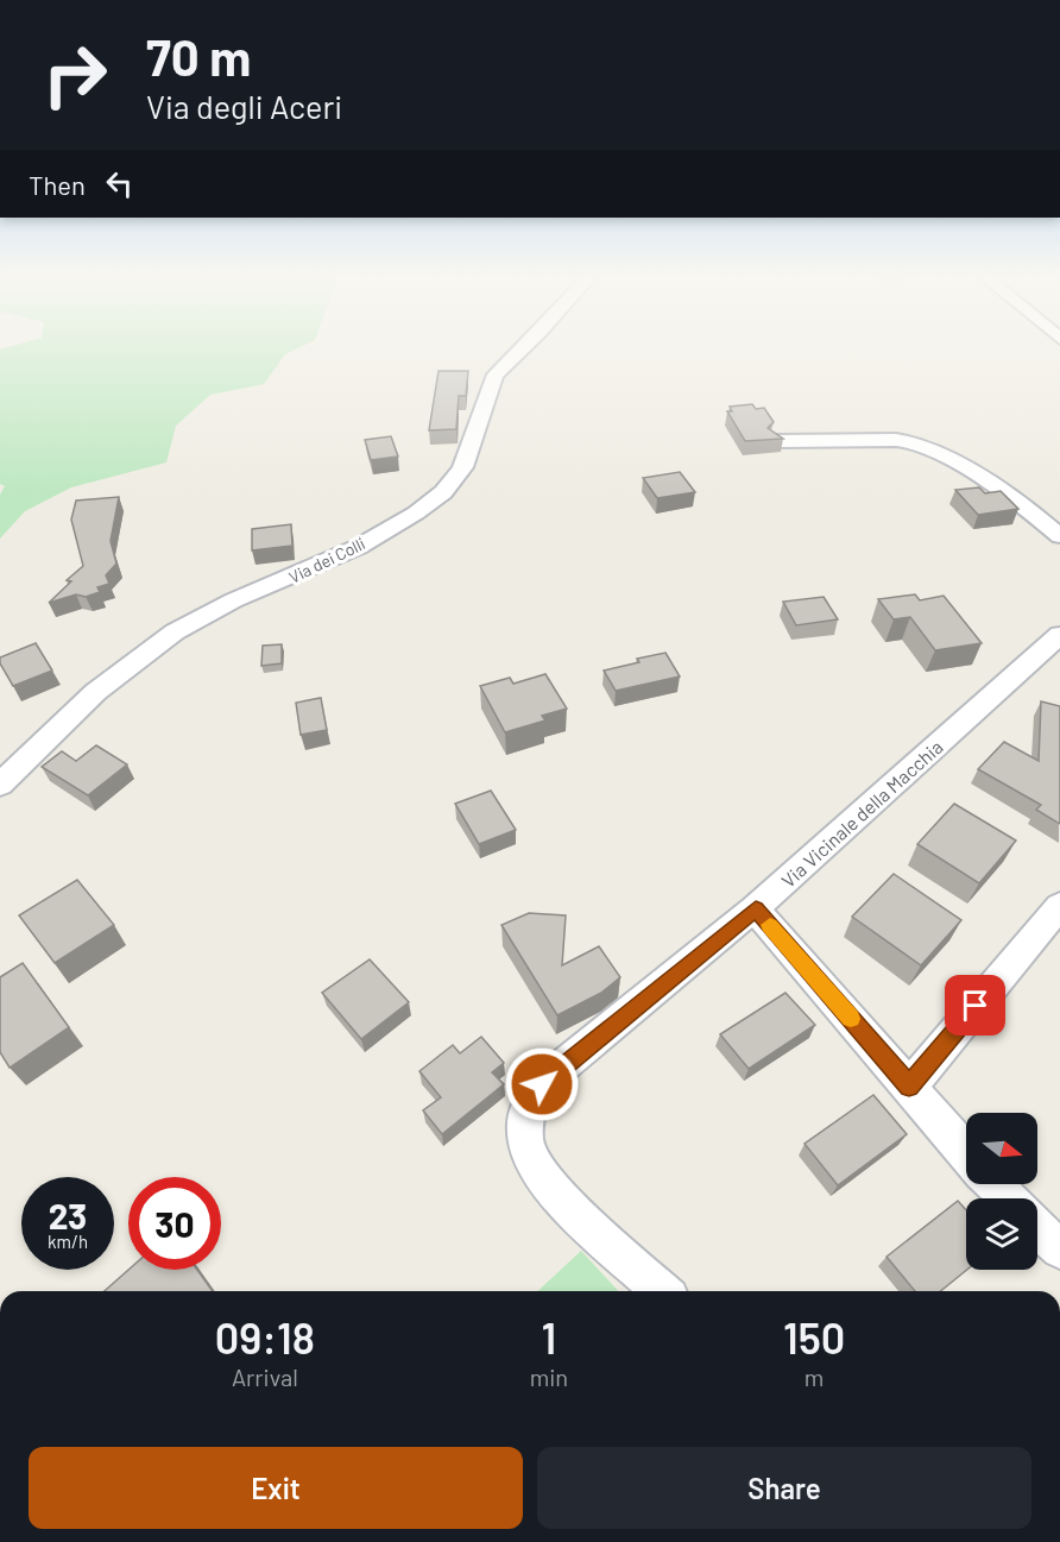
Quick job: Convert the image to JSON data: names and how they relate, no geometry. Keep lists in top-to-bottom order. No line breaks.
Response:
{"streets":{"street":["Via dei Colli","Via Vicinale della Macchia"]},"north":"right","page":{"turn":["70 m","Via degli Aceri"],"then":"Then","speed":"23 km/h","limit":"30","eta":["09:18","Arrival","1","min","150","m"],"buttons":["Exit","Share"]}}
